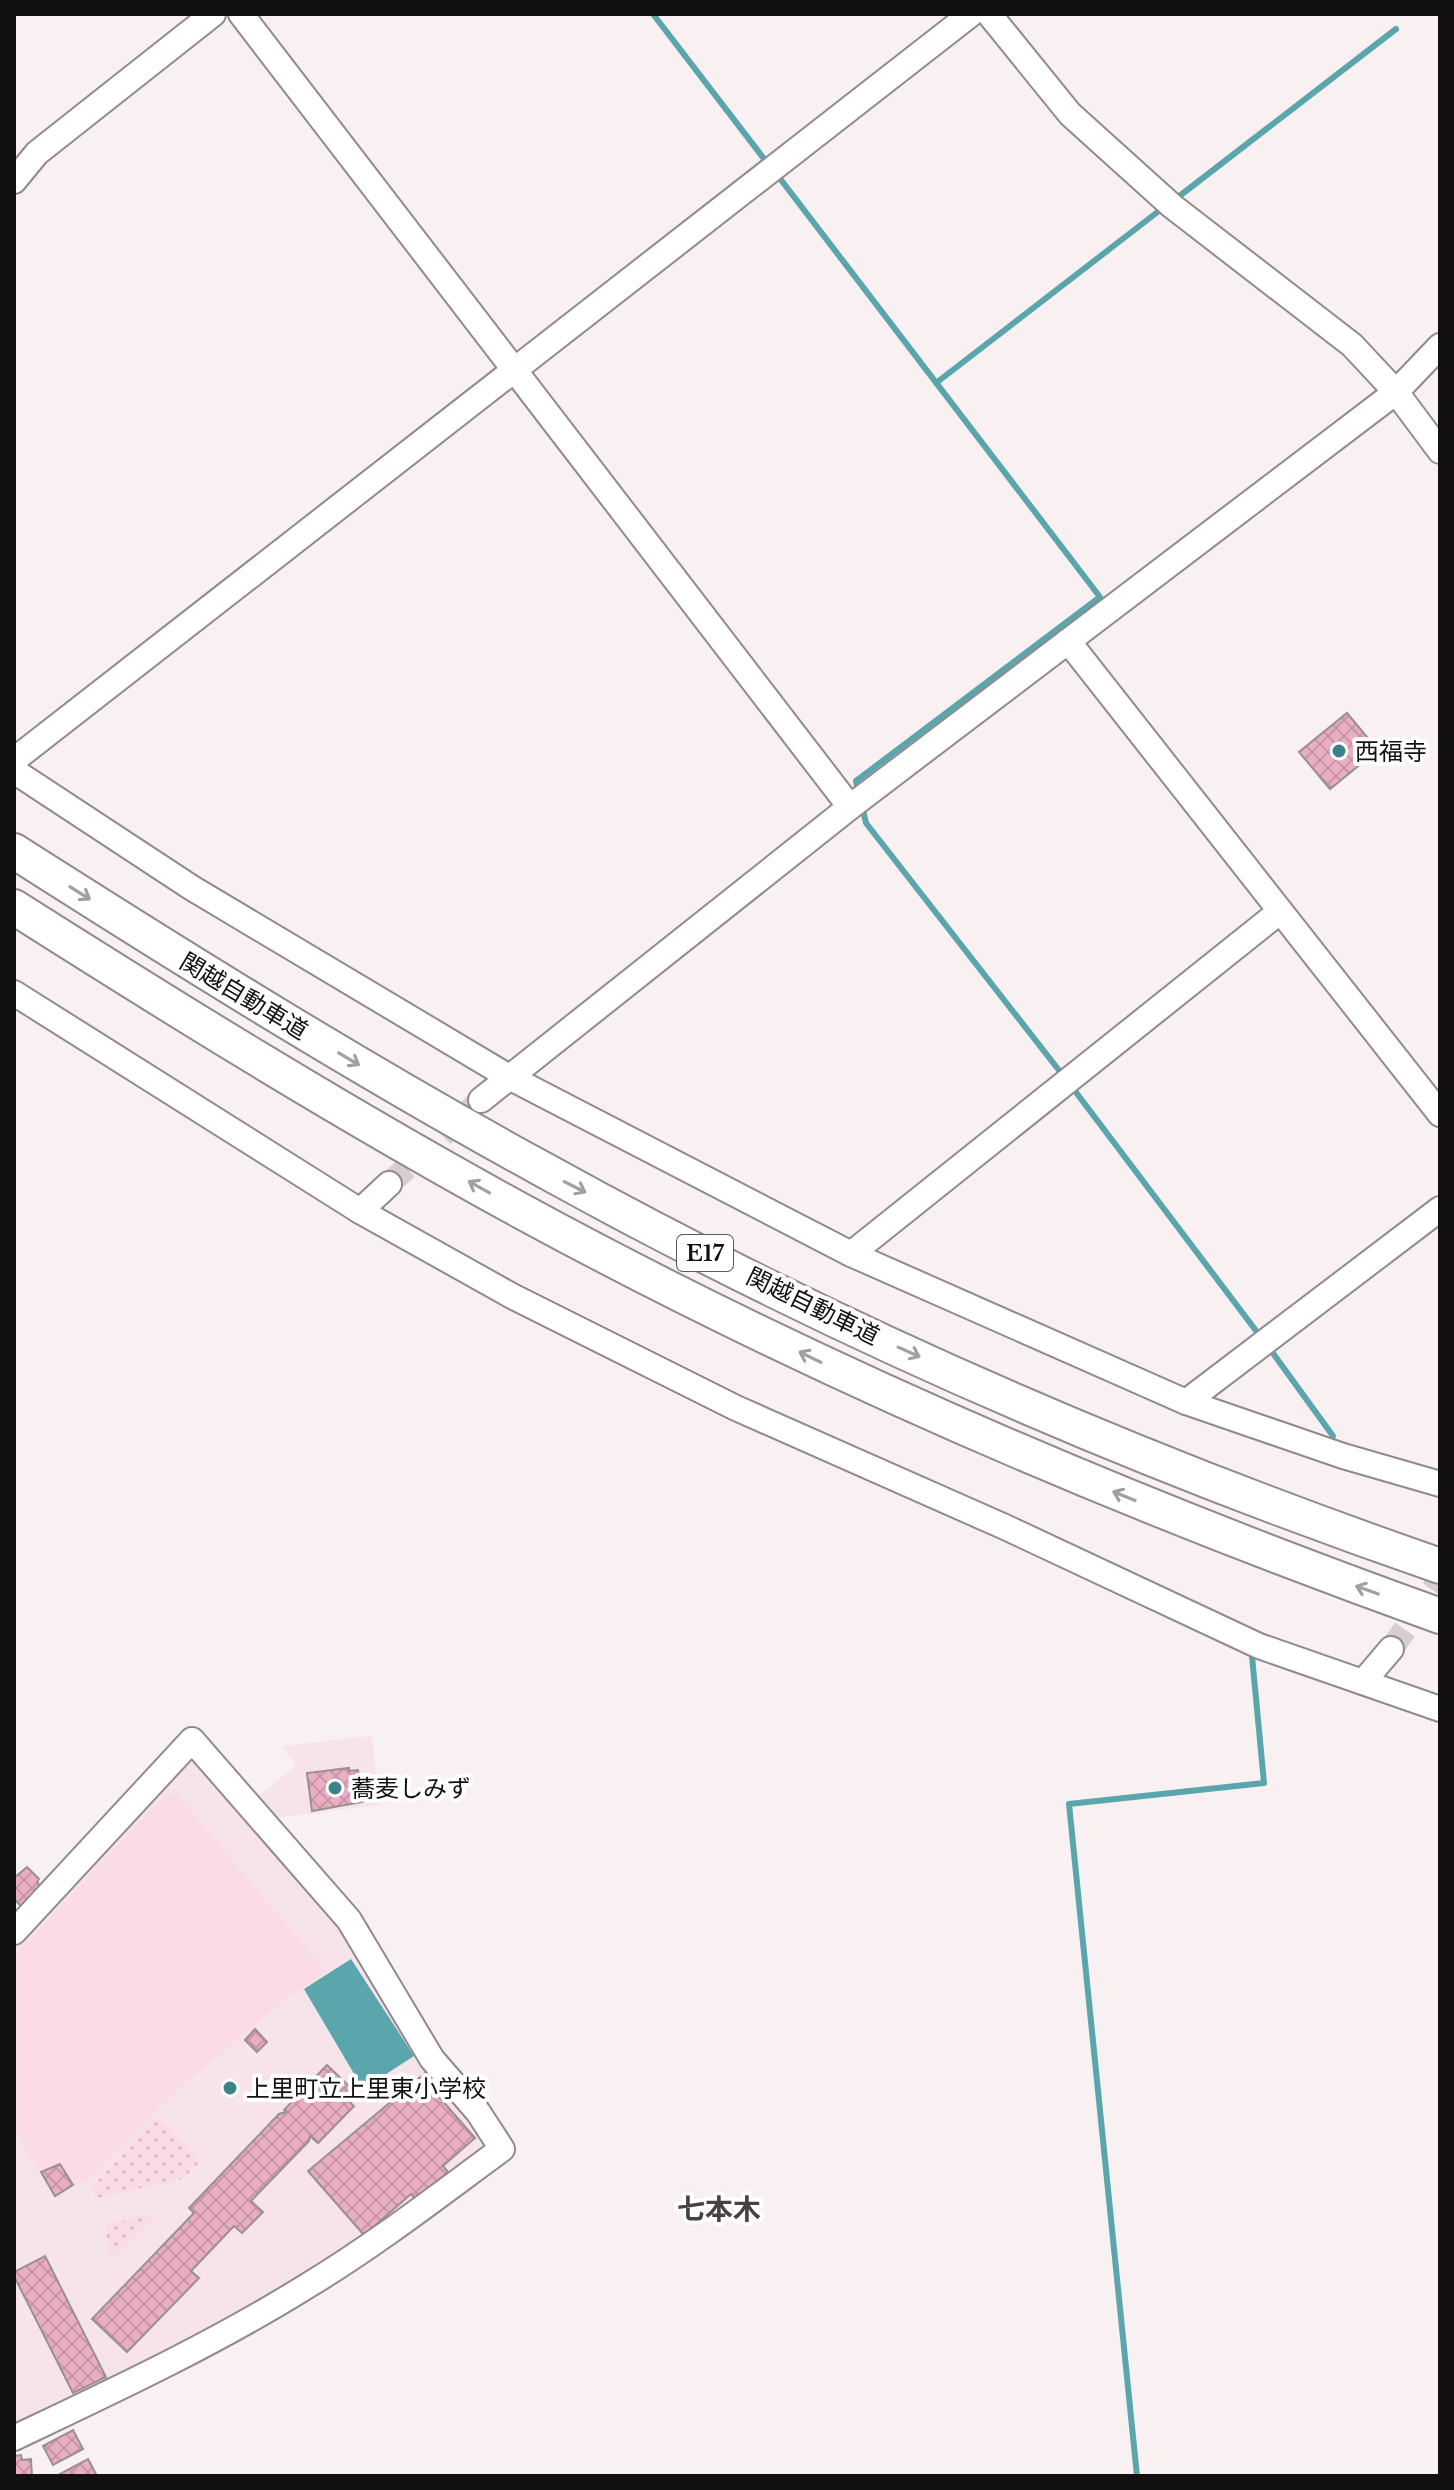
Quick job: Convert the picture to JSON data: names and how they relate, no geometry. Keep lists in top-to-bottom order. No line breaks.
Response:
{"streets":{"highway":["関越自動車道","E17"]},"districts":["七本木"],"places":["西福寺","蕎麦しみず","上里町立上里東小学校"]}
